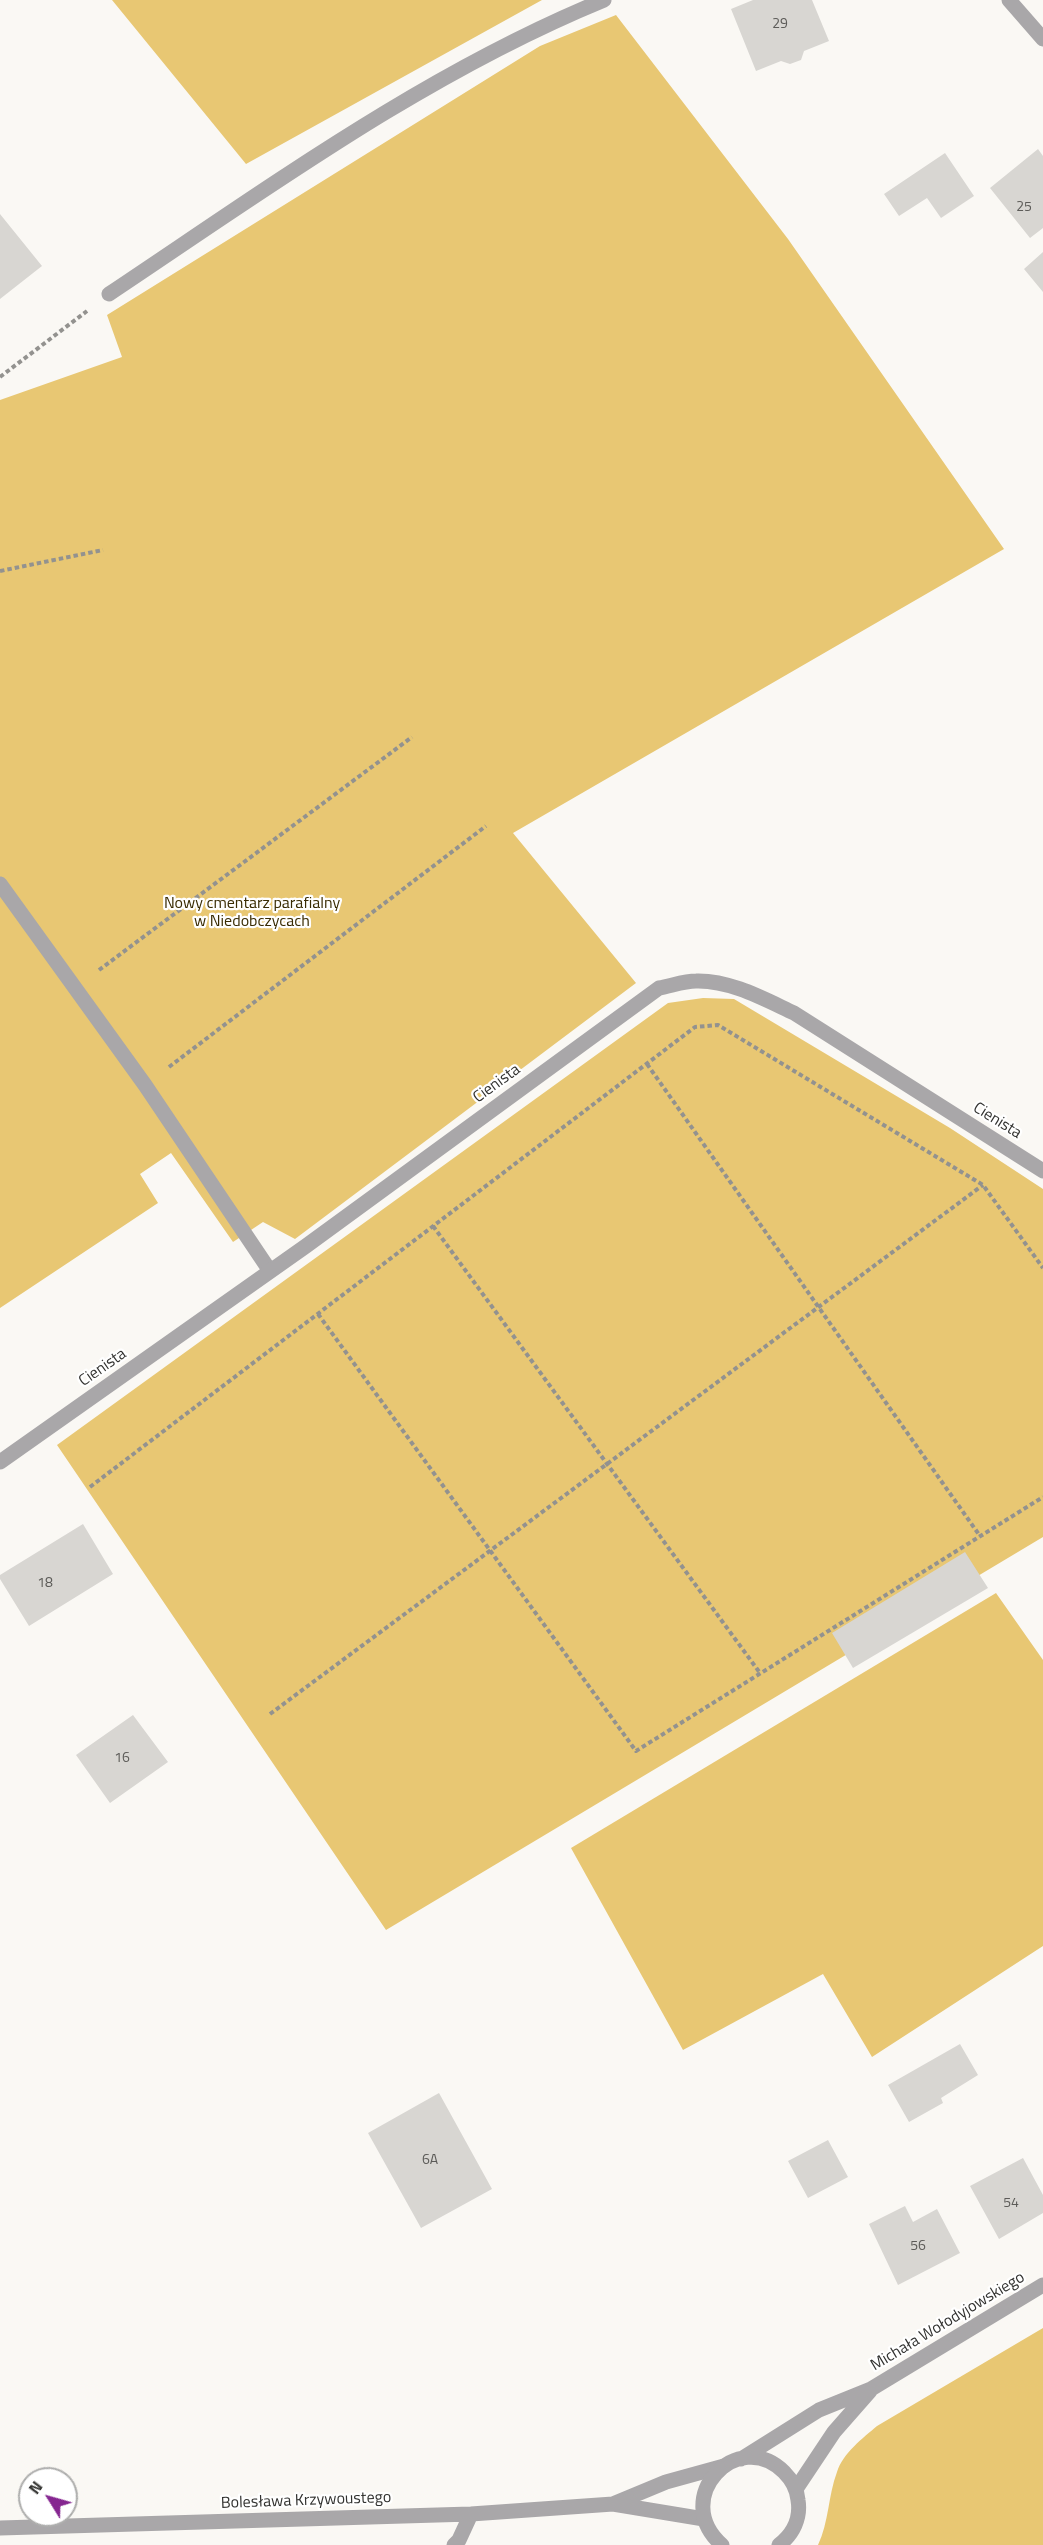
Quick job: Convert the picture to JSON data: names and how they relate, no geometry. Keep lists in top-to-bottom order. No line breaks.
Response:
{"streets":{"street":["Cienista","Michała Wołodyjowskiego","Bolesława Krzywoustego"]},"crossings":[["Michała Wołodyjowskiego","Bolesława Krzywoustego"]],"parks":["Nowy cmentarz parafialny w Niedobczycach"],"house_numbers":["29","25","18","16","6A","54","56"],"north":"top left"}
